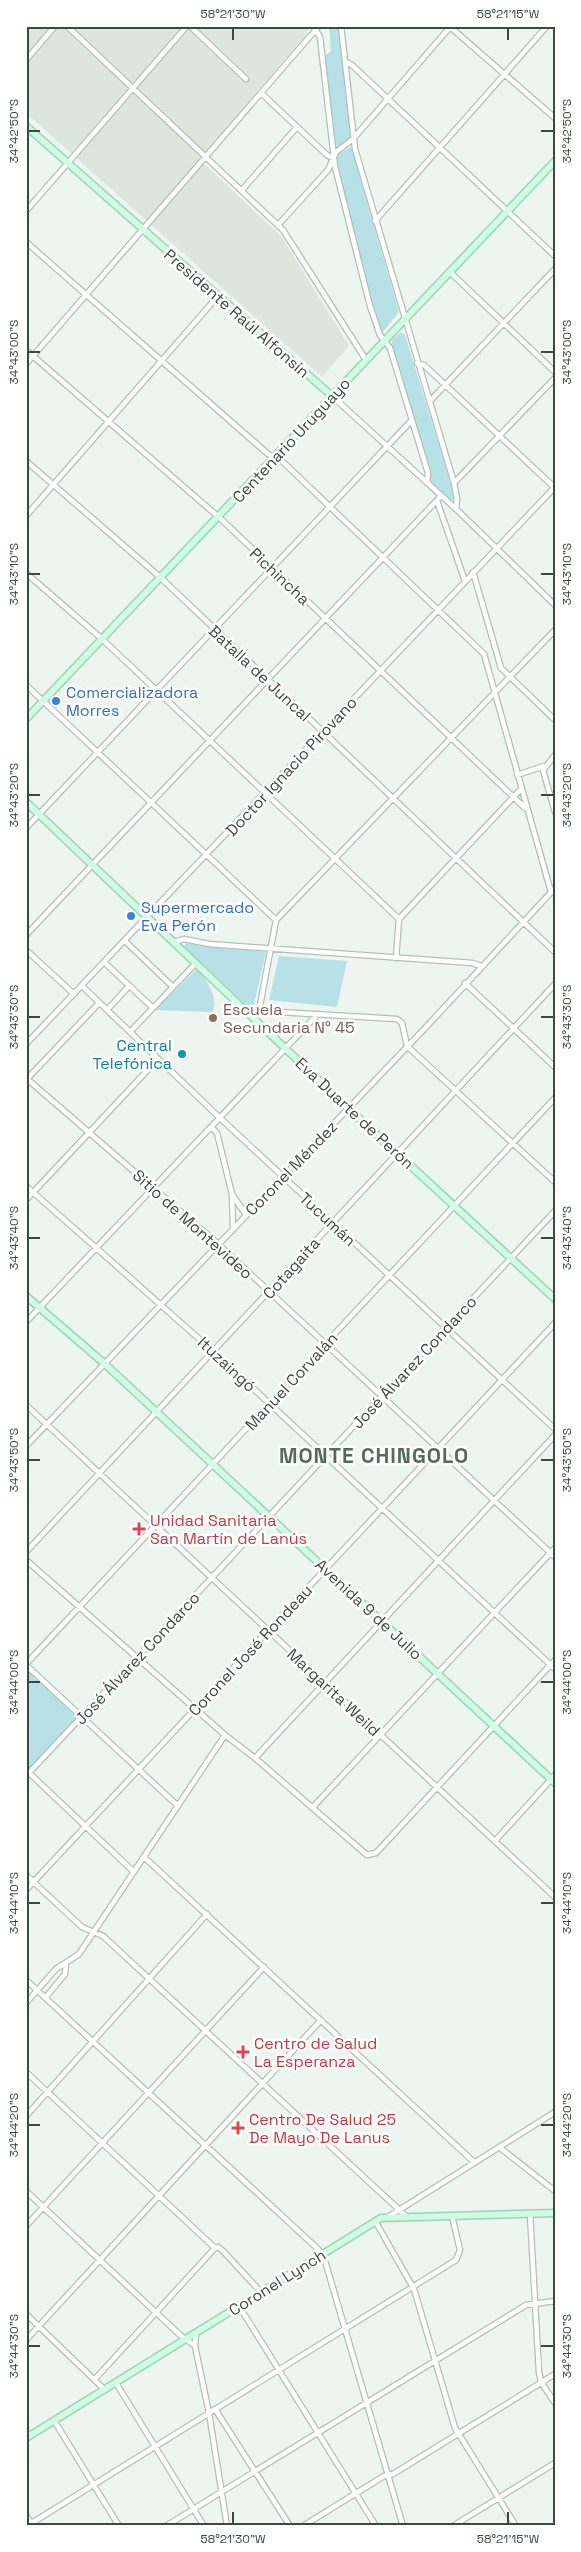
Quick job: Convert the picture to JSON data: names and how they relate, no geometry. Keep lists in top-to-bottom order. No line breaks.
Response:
{"streets":{"main road":["Presidente Raúl Alfonsín","Centenario Uruguayo","Eva Duarte de Perón","Avenida 9 de Julio","Coronel Lynch"],"street":["Pichincha","Batalla de Juncal","Doctor Ignacio Pirovano","Coronel Méndez","Tucumán","Sitio de Montevideo","Cotagaita","José Álvarez Condarco","Ituzaingó","Manuel Corvalán","Coronel José Rondeau","Margarita Weild"]},"crossings":[["Presidente Raúl Alfonsín","Centenario Uruguayo"],["Presidente Raúl Alfonsín","Doctor Ignacio Pirovano"],["Centenario Uruguayo","Pichincha"],["Centenario Uruguayo","Batalla de Juncal"],["Pichincha","Doctor Ignacio Pirovano"],["Batalla de Juncal","Doctor Ignacio Pirovano"],["Batalla de Juncal","Coronel Méndez"],["Doctor Ignacio Pirovano","Eva Duarte de Perón"],["Doctor Ignacio Pirovano","Tucumán"],["Eva Duarte de Perón","Coronel Méndez"],["Eva Duarte de Perón","Cotagaita"],["Eva Duarte de Perón","José Álvarez Condarco"],["Eva Duarte de Perón","Manuel Corvalán"],["Coronel Méndez","Tucumán"],["Coronel Méndez","Sitio de Montevideo"],["Coronel Méndez","Ituzaingó"],["Coronel Méndez","Avenida 9 de Julio"],["Coronel Méndez","Margarita Weild"],["Tucumán","Cotagaita"],["Tucumán","José Álvarez Condarco"],["Tucumán","Manuel Corvalán"],["Tucumán","Coronel José Rondeau"],["Sitio de Montevideo","Cotagaita"],["Sitio de Montevideo","José Álvarez Condarco"],["Sitio de Montevideo","Manuel Corvalán"],["Sitio de Montevideo","Coronel José Rondeau"],["Cotagaita","Ituzaingó"],["Cotagaita","Avenida 9 de Julio"],["Cotagaita","Margarita Weild"],["José Álvarez Condarco","Ituzaingó"],["José Álvarez Condarco","Avenida 9 de Julio"],["José Álvarez Condarco","Margarita Weild"],["Ituzaingó","Manuel Corvalán"],["Ituzaingó","Coronel José Rondeau"],["Manuel Corvalán","Avenida 9 de Julio"],["Manuel Corvalán","Margarita Weild"],["Avenida 9 de Julio","Coronel José Rondeau"],["Coronel José Rondeau","Margarita Weild"]],"districts":["MONTE CHINGOLO"],"places":{"other":["Comercializadora Morres","Supermercado Eva Perón","Escuela Secundaria N° 45","Central Telefónica"],"health":["Unidad Sanitaria San Martín de Lanús","Centro de Salud La Esperanza","Centro De Salud 25 De Mayo De Lanus"]},"coordinates":["58°21'30\"W","58°21'15\"W","34°42'50\"S","34°43'00\"S","34°43'10\"S","34°43'20\"S","34°43'30\"S","34°43'40\"S","34°43'50\"S","34°44'00\"S","34°44'10\"S","34°44'20\"S","34°44'30\"S"]}
